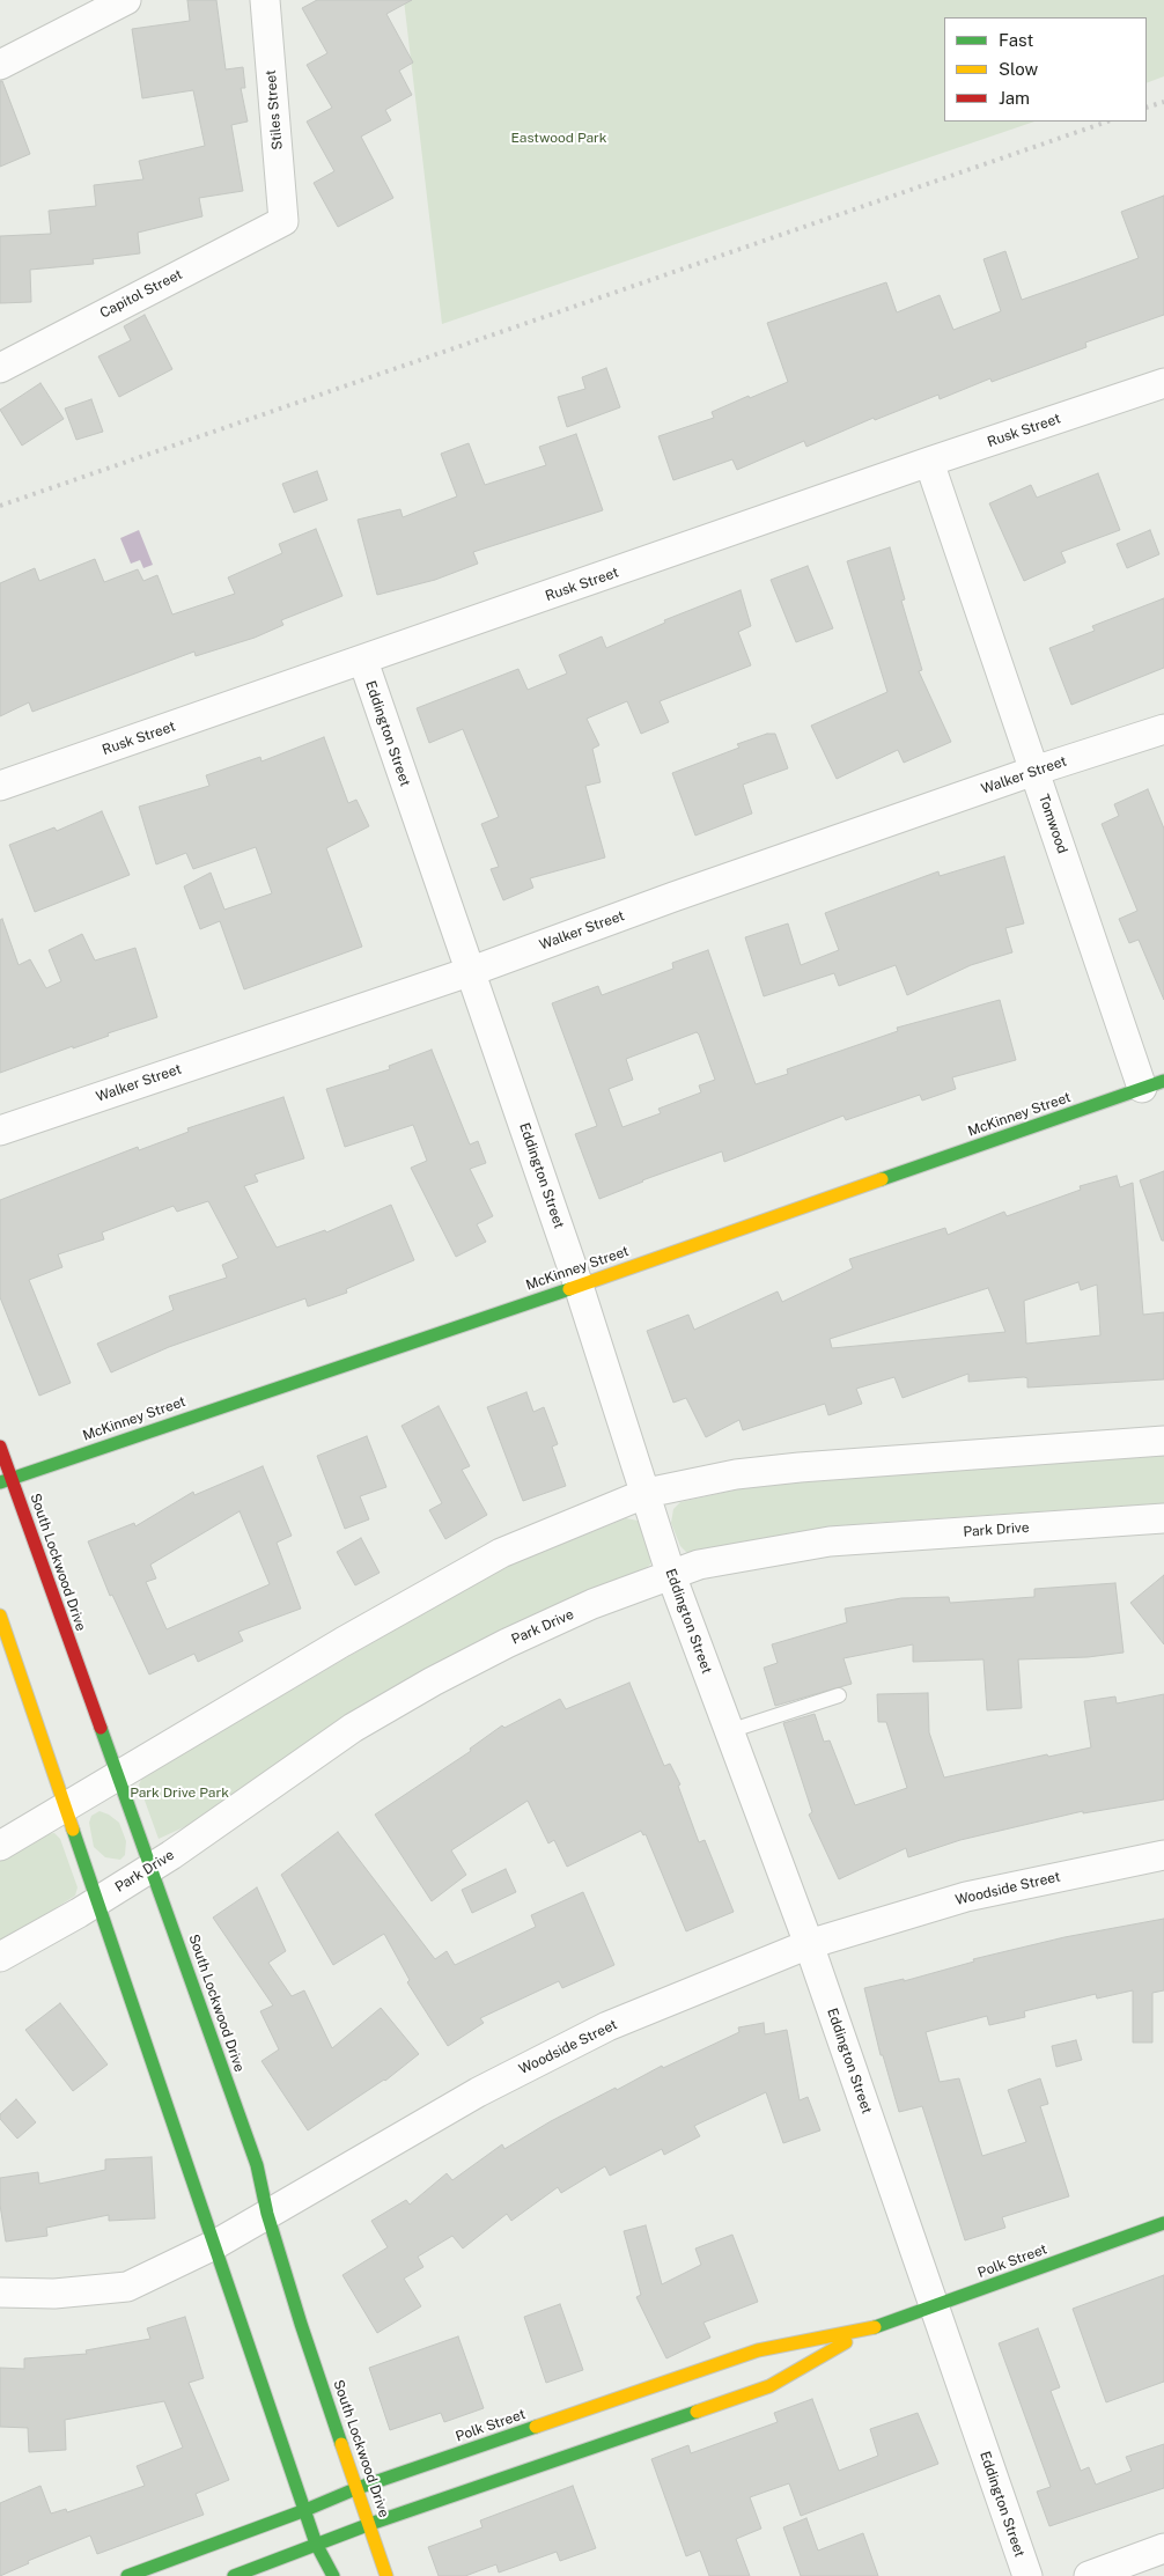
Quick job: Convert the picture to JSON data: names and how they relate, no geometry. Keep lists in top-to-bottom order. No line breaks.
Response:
{"streets":{"main road":["McKinney Street","South Lockwood Drive","Polk Street"],"street":["Stiles Street","Capitol Street","Rusk Street","Eddington Street","Walker Street","Tomwood","Park Drive","Woodside Street"]},"crossings":[["Stiles Street","Capitol Street"],["Rusk Street","Eddington Street"],["Rusk Street","Tomwood"],["Eddington Street","Walker Street"],["Eddington Street","McKinney Street"],["Eddington Street","Park Drive"],["Eddington Street","Woodside Street"],["Eddington Street","Polk Street"],["Walker Street","Tomwood"],["Tomwood","McKinney Street"],["McKinney Street","South Lockwood Drive"],["Park Drive","South Lockwood Drive"],["South Lockwood Drive","Woodside Street"],["South Lockwood Drive","Polk Street"]],"parks":["Eastwood Park","Park Drive Park"],"legend":["Fast","Slow","Jam"]}
